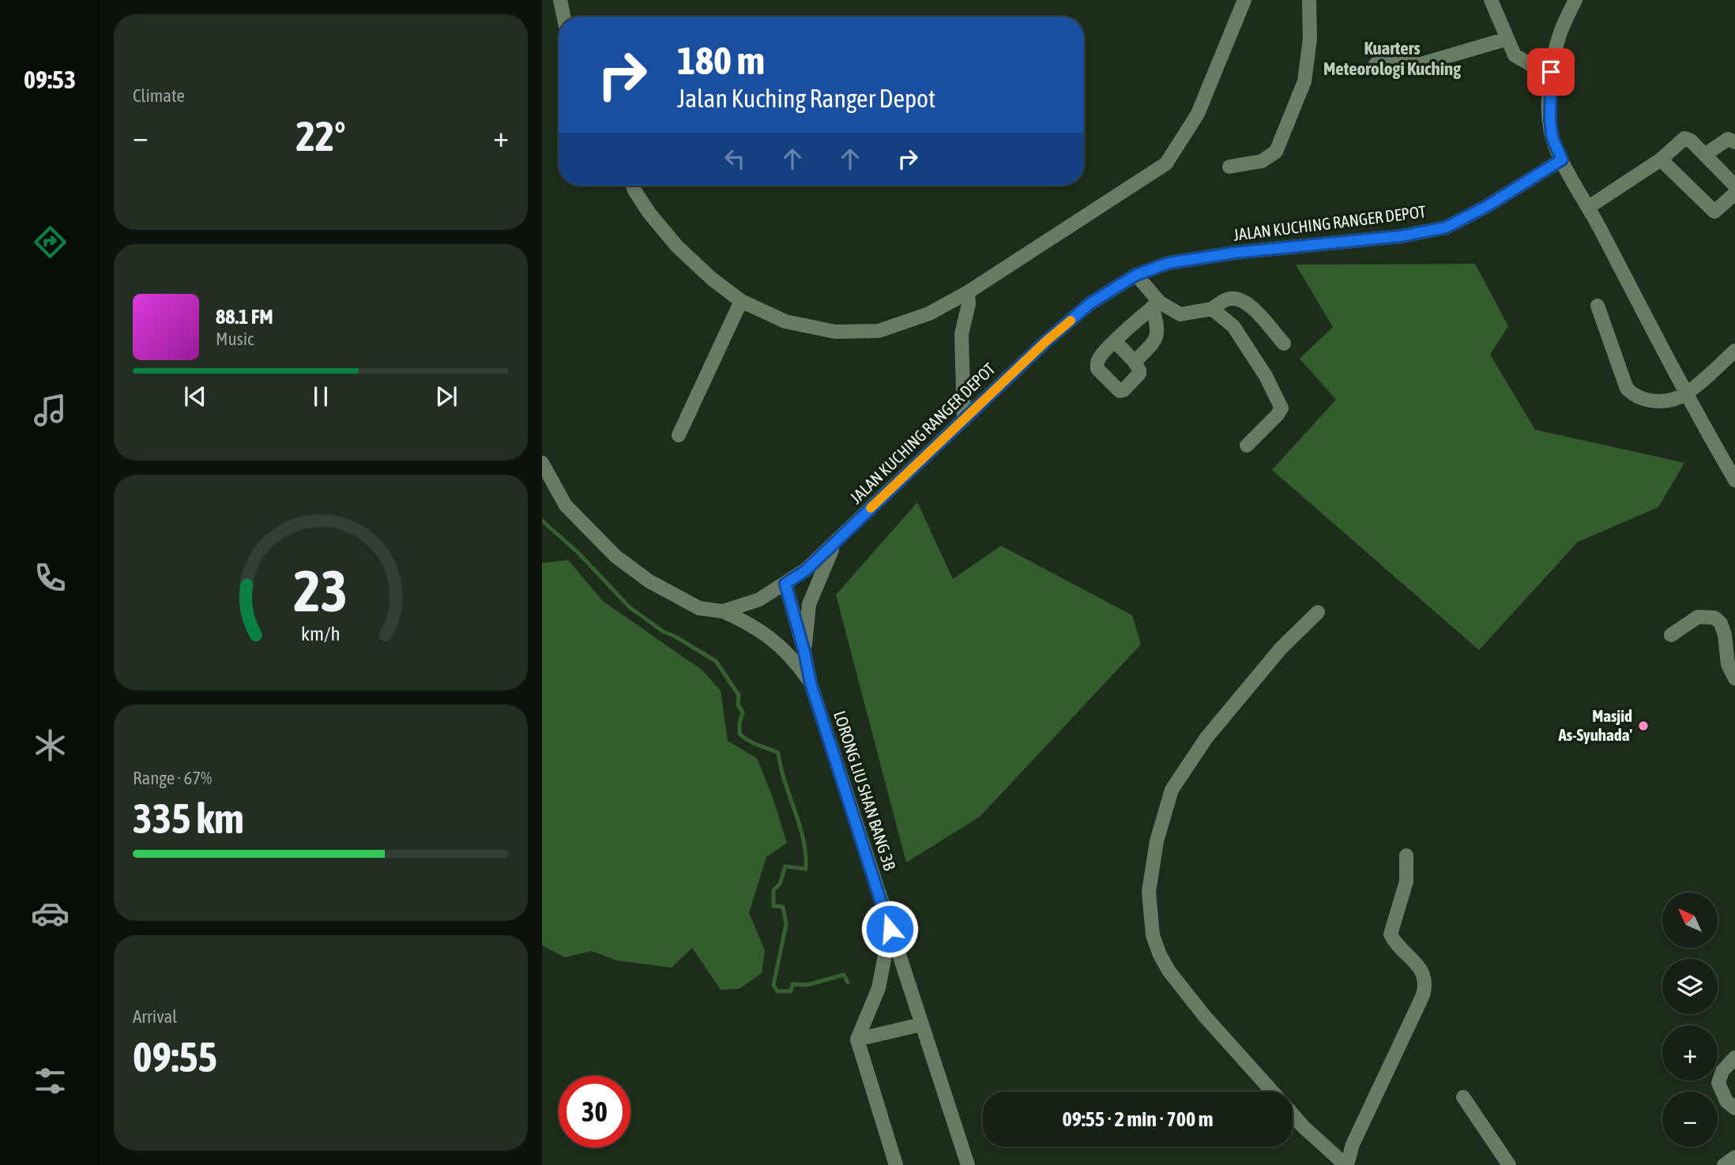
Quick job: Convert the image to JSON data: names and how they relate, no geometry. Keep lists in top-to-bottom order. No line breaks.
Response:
{"streets":{"street":["JALAN KUCHING RANGER DEPOT","LORONG LIU SHAN BANG 3B"]},"crossings":[["JALAN KUCHING RANGER DEPOT","LORONG LIU SHAN BANG 3B"]],"districts":["Kuarters Meteorologi Kuching"],"places":["Masjid As-Syuhada'"],"north":"top left","page":{"tabs":"09:53","tile":["Climate",["Range · 67%","335 km"],["Arrival","09:55"]],"turn":["180 m","Jalan Kuching Ranger Depot"],"heat":["−","22°","+"],"song":["88.1 FM","Music"],"map_buttons":["+","−"],"limit":"30","trip":"09:55 · 2 min · 700 m","gauge":["23","km/h"]}}
